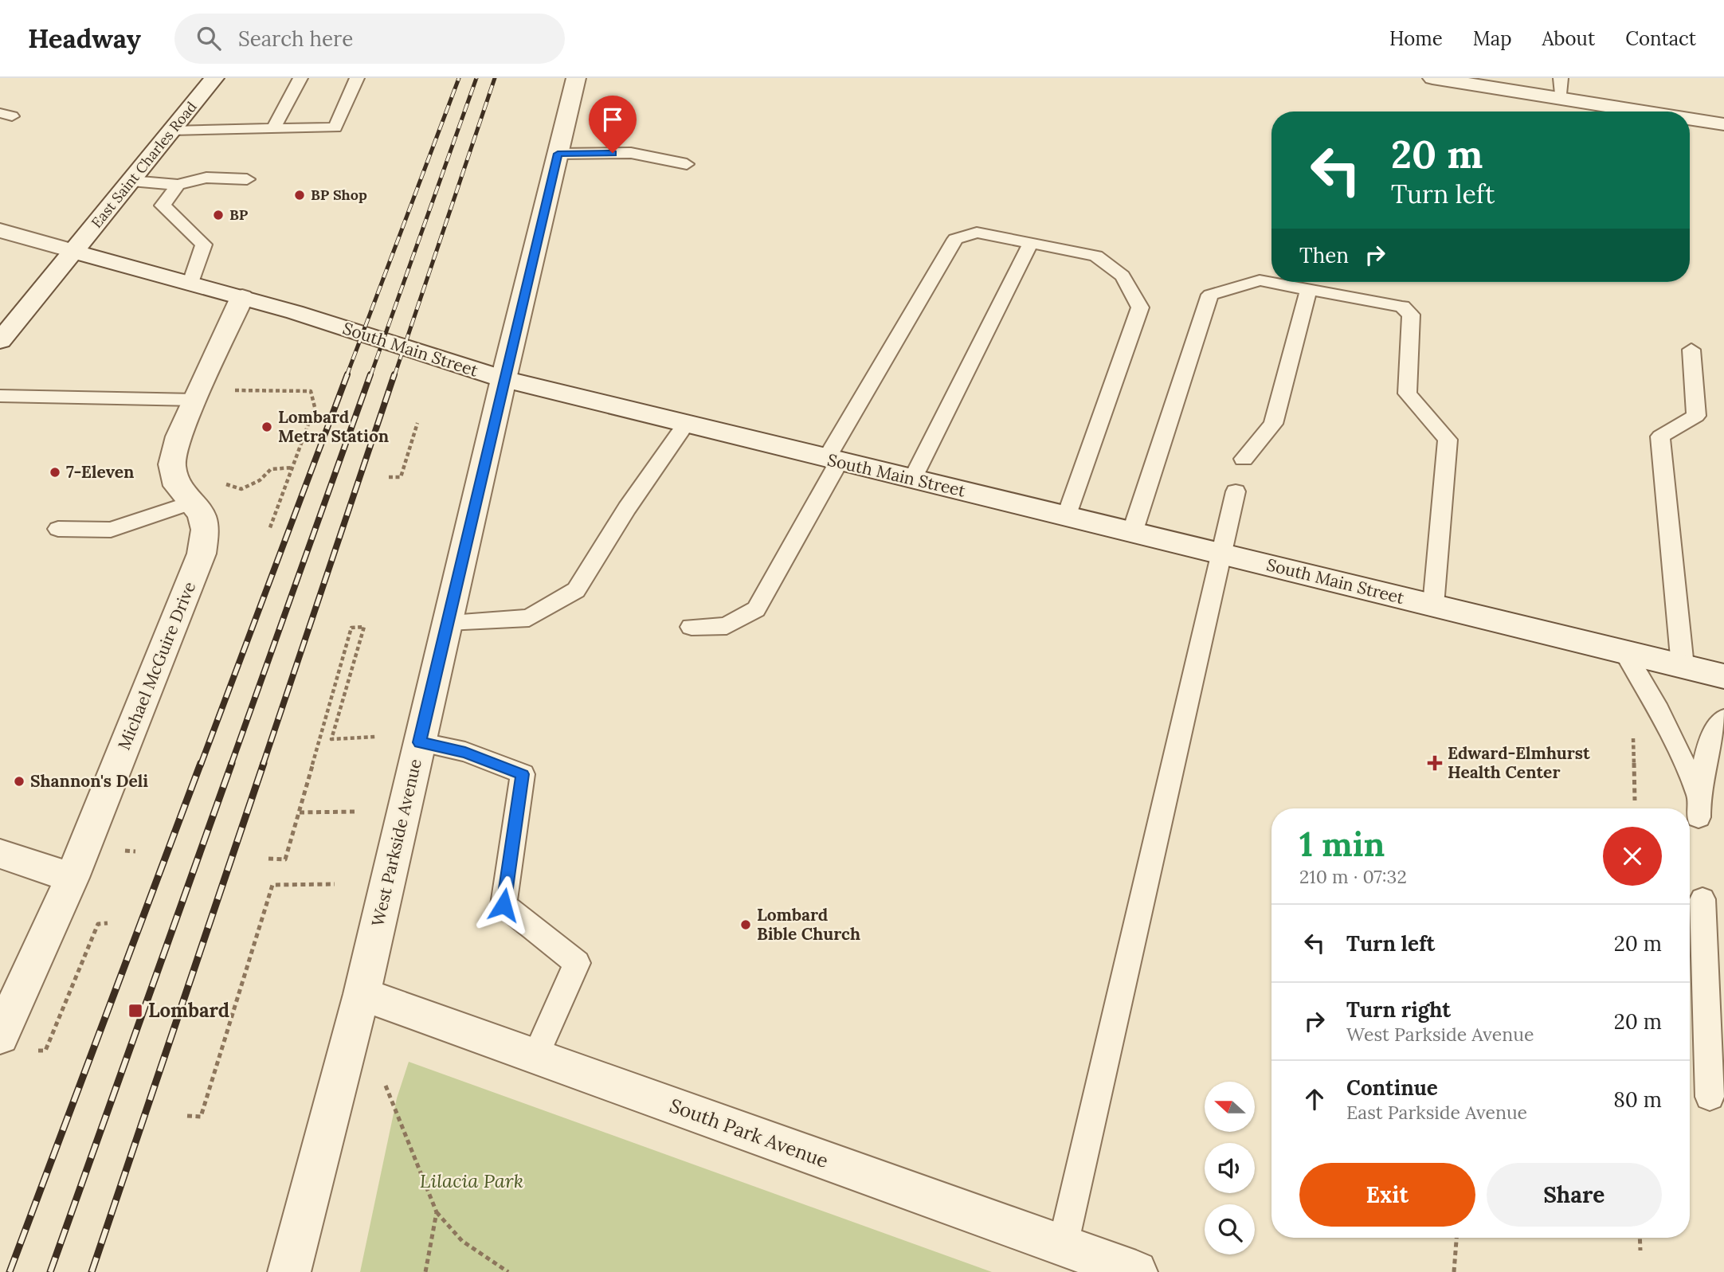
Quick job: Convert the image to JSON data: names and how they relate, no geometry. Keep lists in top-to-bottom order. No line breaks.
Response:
{"streets":{"street":["East Saint Charles Road","South Main Street","Michael McGuire Drive","West Parkside Avenue","South Park Avenue"]},"crossings":[["East Saint Charles Road","South Main Street"],["South Main Street","Michael McGuire Drive"],["South Main Street","West Parkside Avenue"],["West Parkside Avenue","South Park Avenue"]],"parks":["Lilacia Park"],"places":{"other":["BP Shop","BP","Lombard Metra Station","7-Eleven","Shannon's Deli","Lombard Bible Church"],"health":["Edward-Elmhurst Health Center"],"transit":["Lombard"]},"north":"left","page":{"header":"Headway","search":"Search here","nav":["Home","Map","About","Contact"],"turn":["20 m","Turn left"],"then":"Then","heading":["1 min","210 m · 07:32"],"list":[{"name":"Turn left","value":"20 m"},{"name":"Turn right","note":"West Parkside Avenue","value":"20 m"},{"name":"Continue","note":"East Parkside Avenue","value":"80 m"}],"buttons":["Exit","Share"]}}
